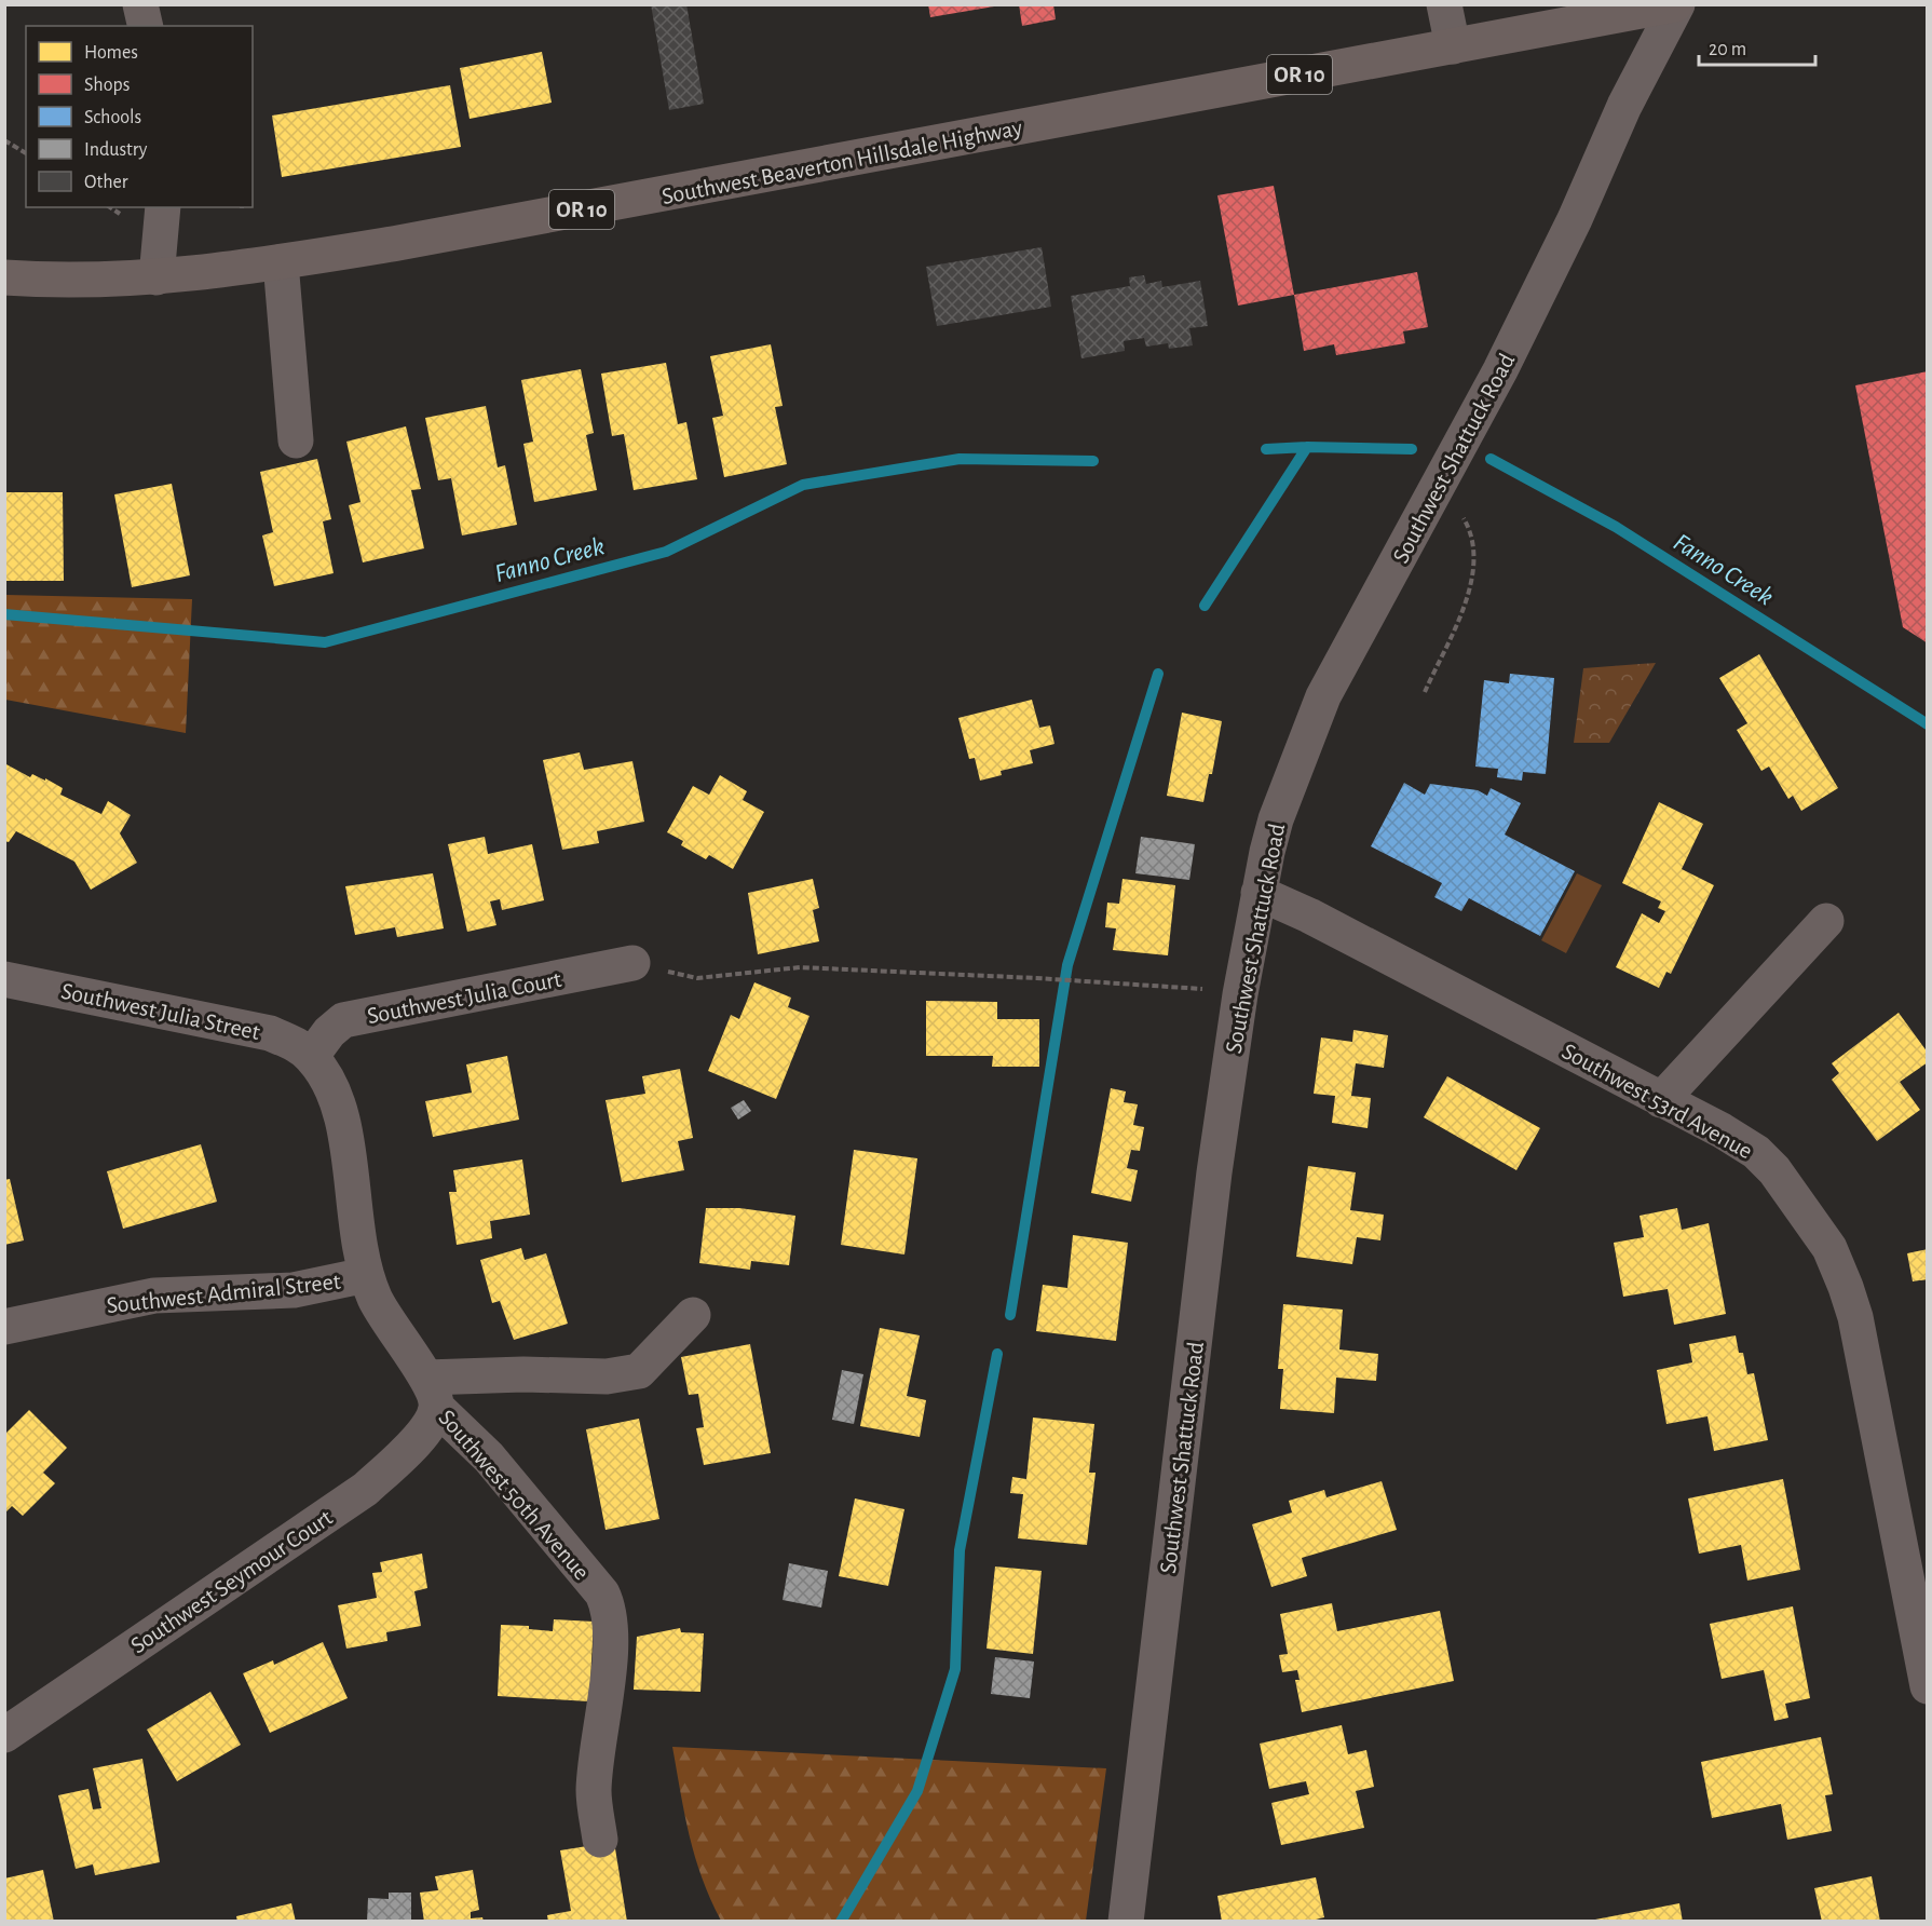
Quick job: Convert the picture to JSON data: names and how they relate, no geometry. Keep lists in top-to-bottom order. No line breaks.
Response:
{"streets":{"main road":["OR 10","Southwest Beaverton Hillsdale Highway"],"street":["Southwest Shattuck Road","Southwest Julia Court","Southwest Julia Street","Southwest 53rd Avenue","Southwest Admiral Street","Southwest 50th Avenue","Southwest Seymour Court"]},"crossings":[["Southwest Beaverton Hillsdale Highway","Southwest Shattuck Road"],["Southwest Shattuck Road","Southwest 53rd Avenue"],["Southwest Julia Court","Southwest Julia Street"],["Southwest Julia Court","Southwest 50th Avenue"],["Southwest Julia Street","Southwest 50th Avenue"],["Southwest Admiral Street","Southwest 50th Avenue"],["Southwest 50th Avenue","Southwest Seymour Court"]],"water":["Fanno Creek"],"legend":["Homes","Shops","Schools","Industry","Other"],"scale_bar":"20 m"}
